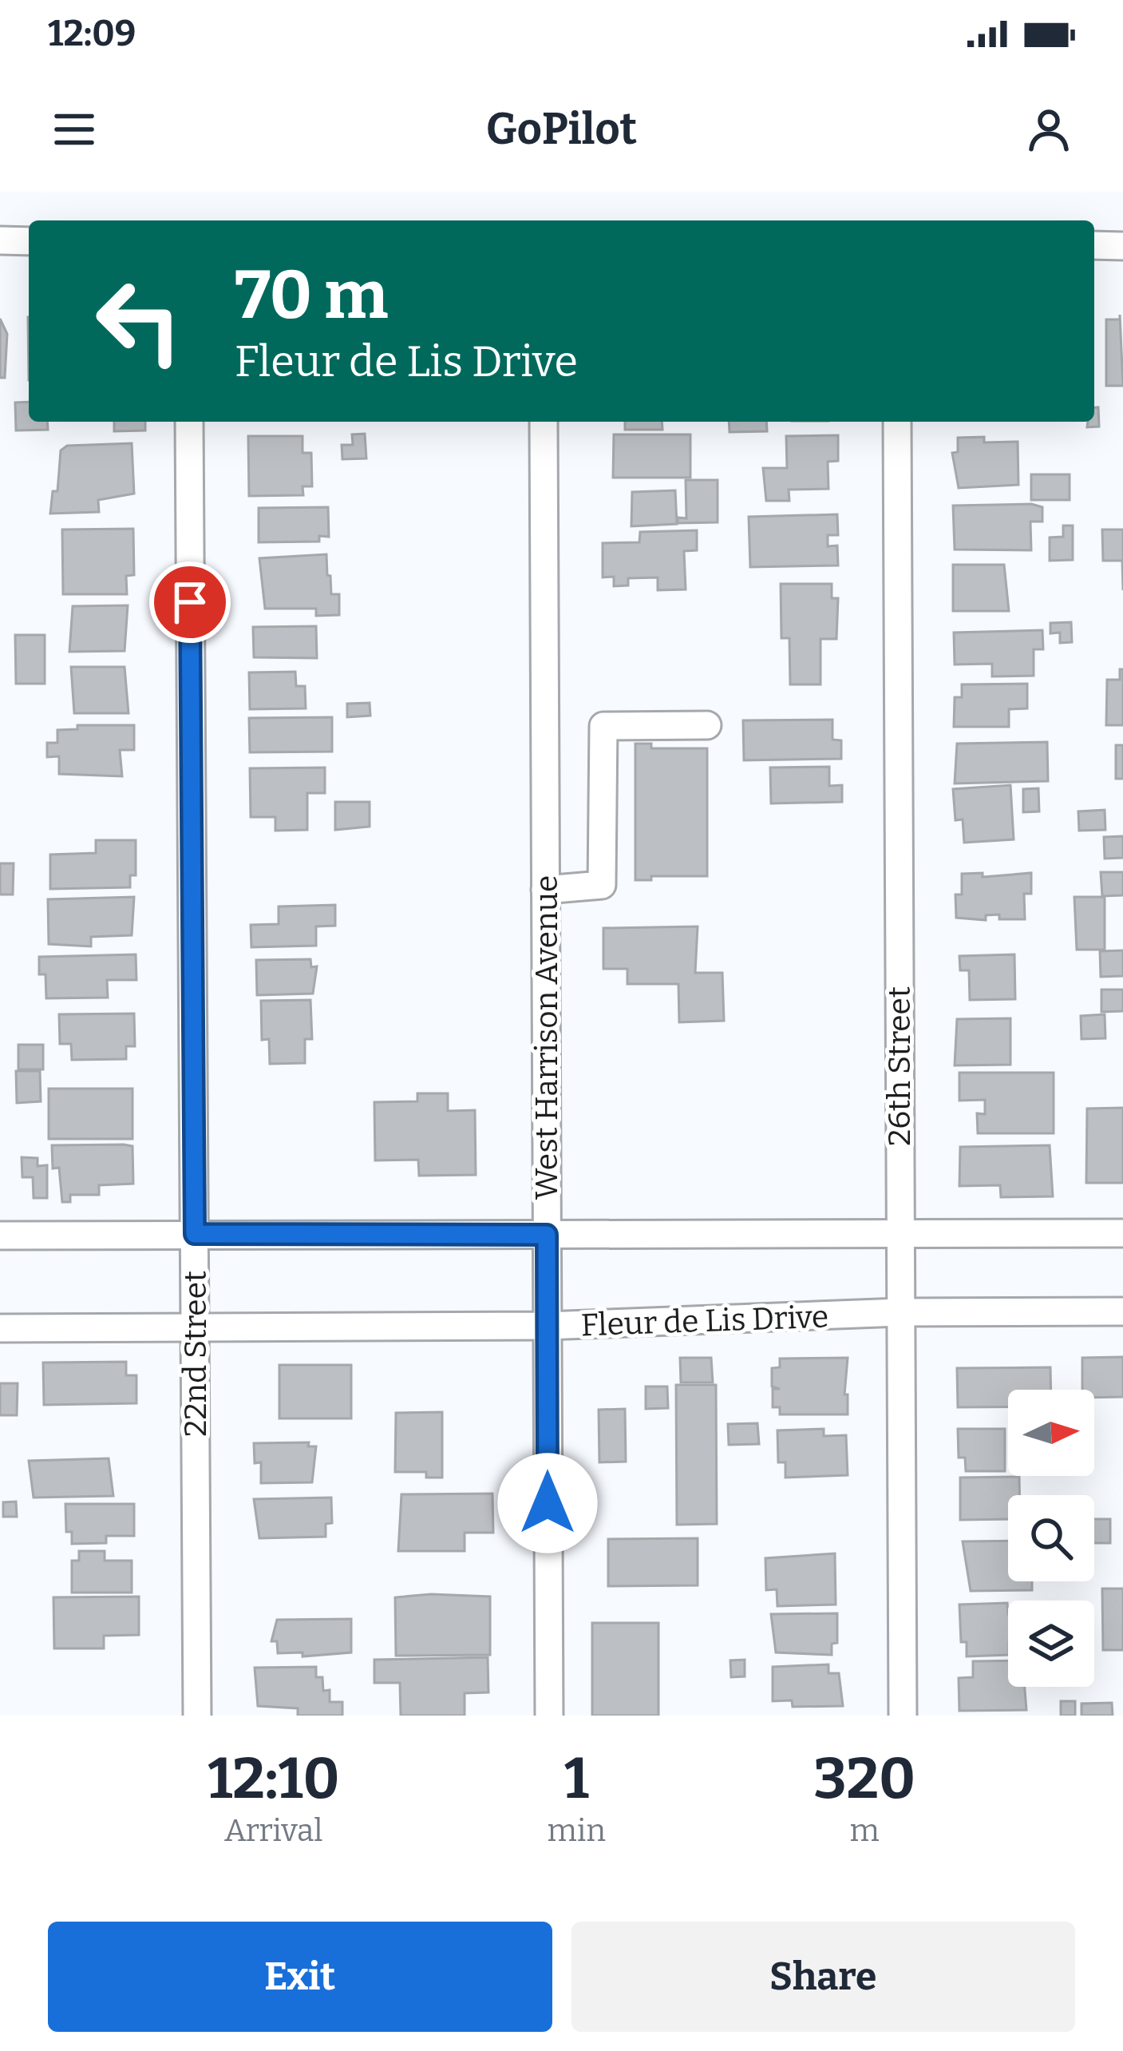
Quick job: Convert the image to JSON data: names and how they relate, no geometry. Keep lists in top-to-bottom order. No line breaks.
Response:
{"streets":{"street":["West Harrison Avenue","26th Street","Fleur de Lis Drive","22nd Street"]},"crossings":[["West Harrison Avenue","Fleur de Lis Drive"],["26th Street","Fleur de Lis Drive"],["Fleur de Lis Drive","22nd Street"]],"north":"right","page":{"status":"12:09","header":"GoPilot","turn":["70 m","Fleur de Lis Drive"],"eta":["12:10","Arrival","1","min","320","m"],"buttons":["Exit","Share"]}}
